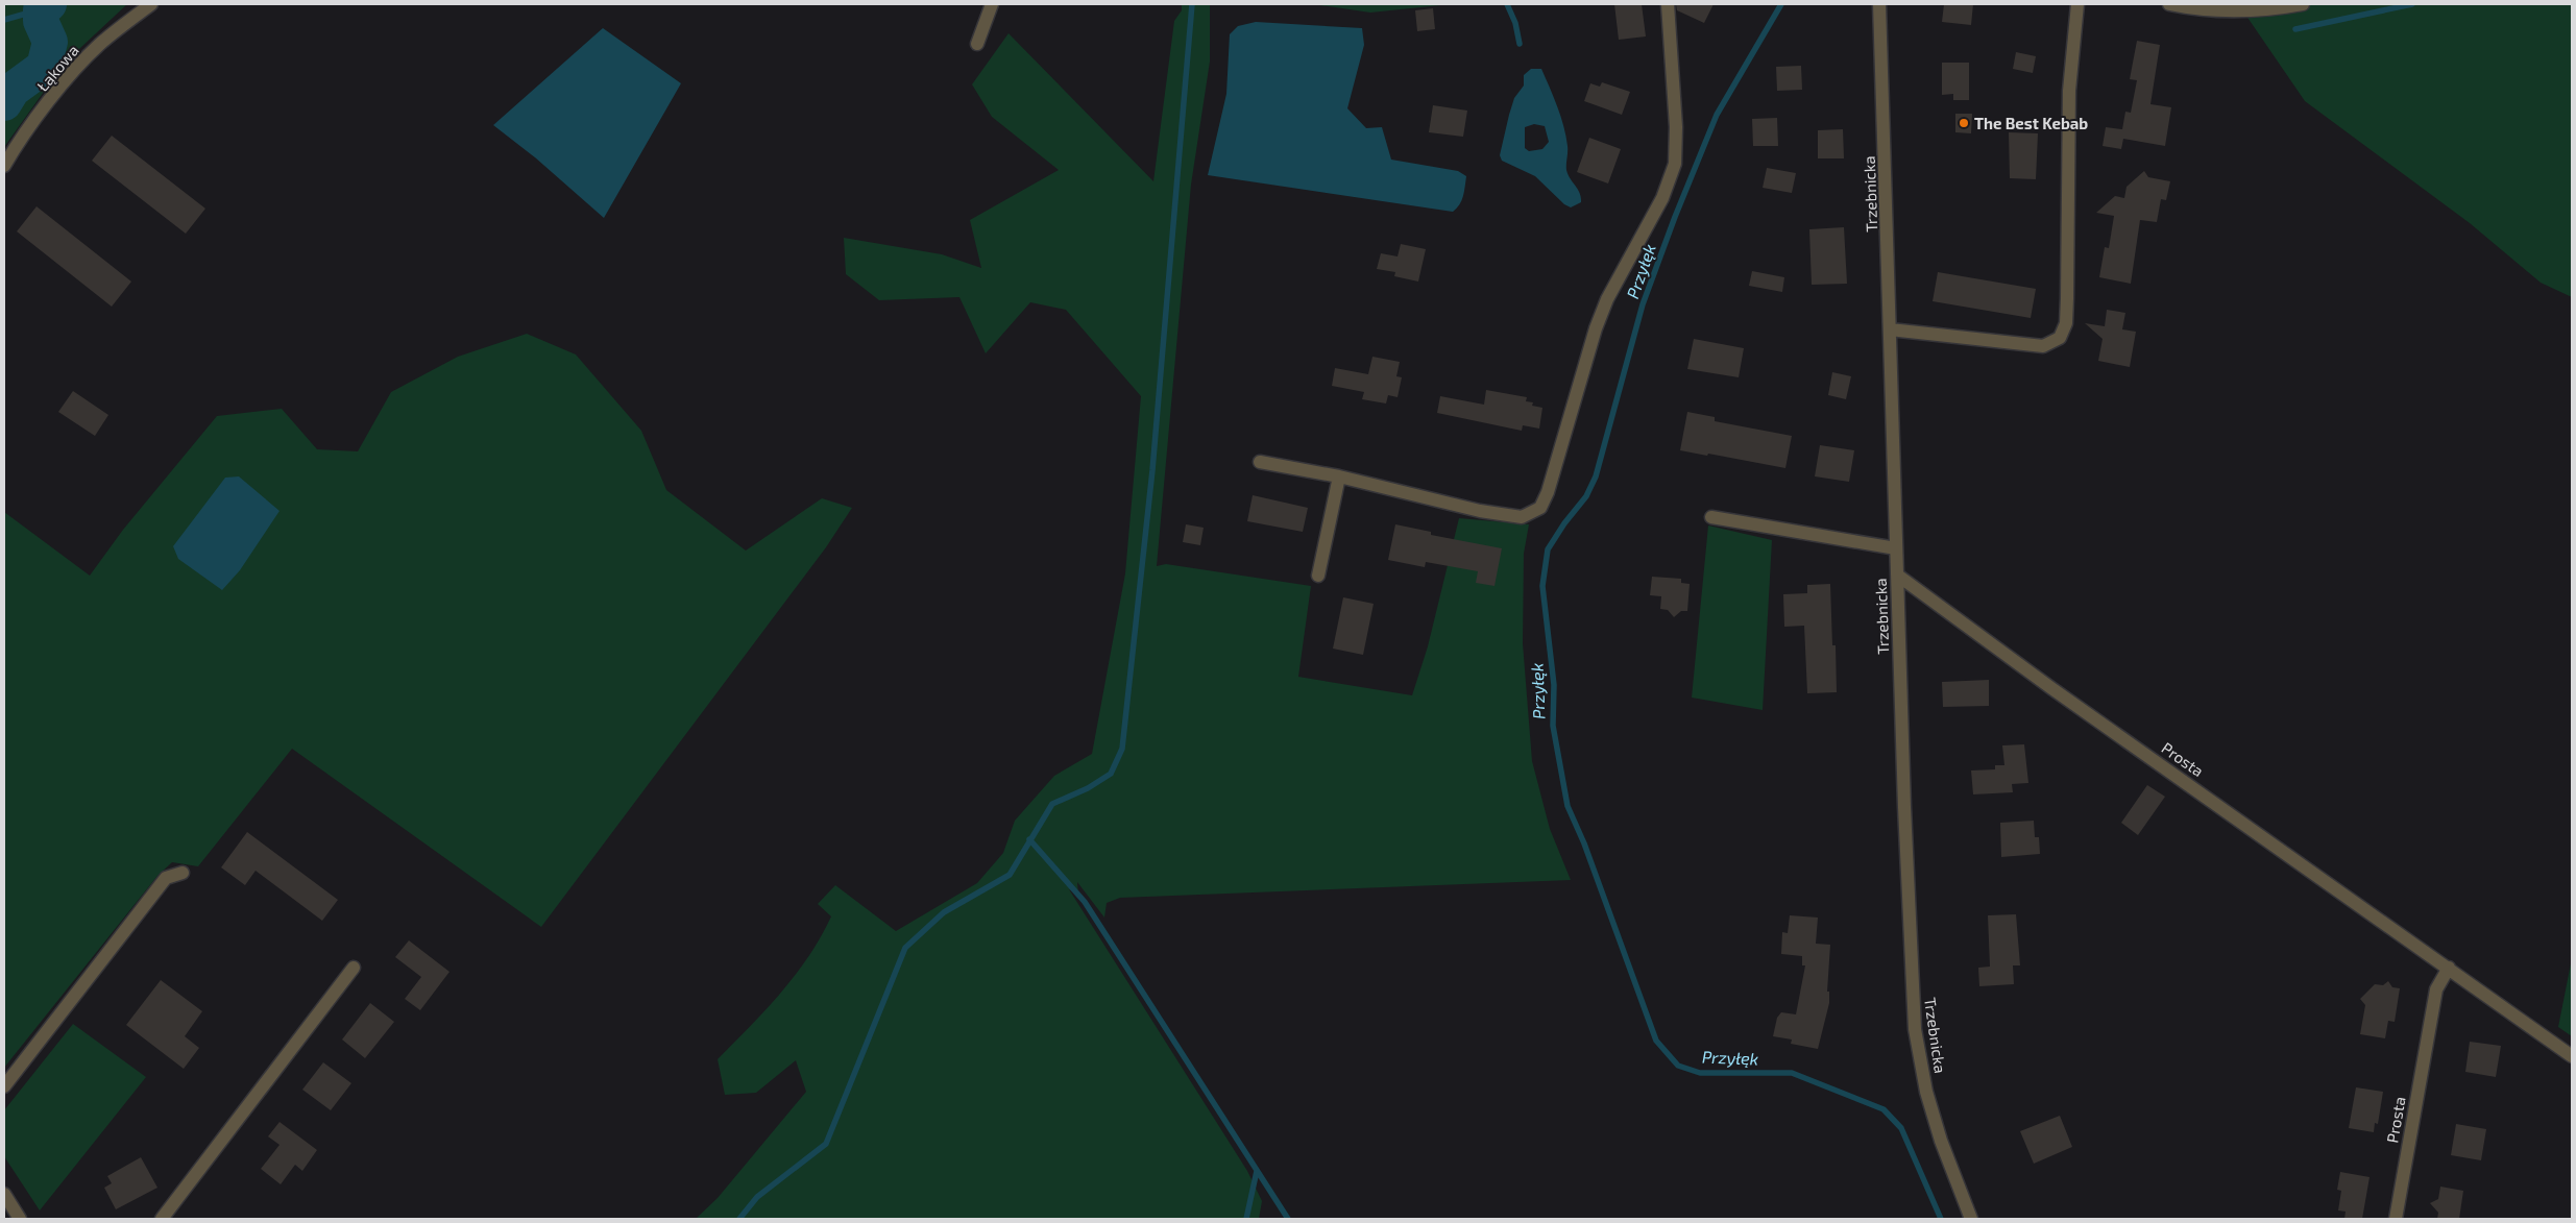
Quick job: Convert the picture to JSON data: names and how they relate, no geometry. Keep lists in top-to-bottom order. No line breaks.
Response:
{"streets":{"street":["Łąkowa","Trzebnicka","Prosta"]},"crossings":[["Trzebnicka","Prosta"]],"water":["Przyłęk"],"places":["The Best Kebab"]}
